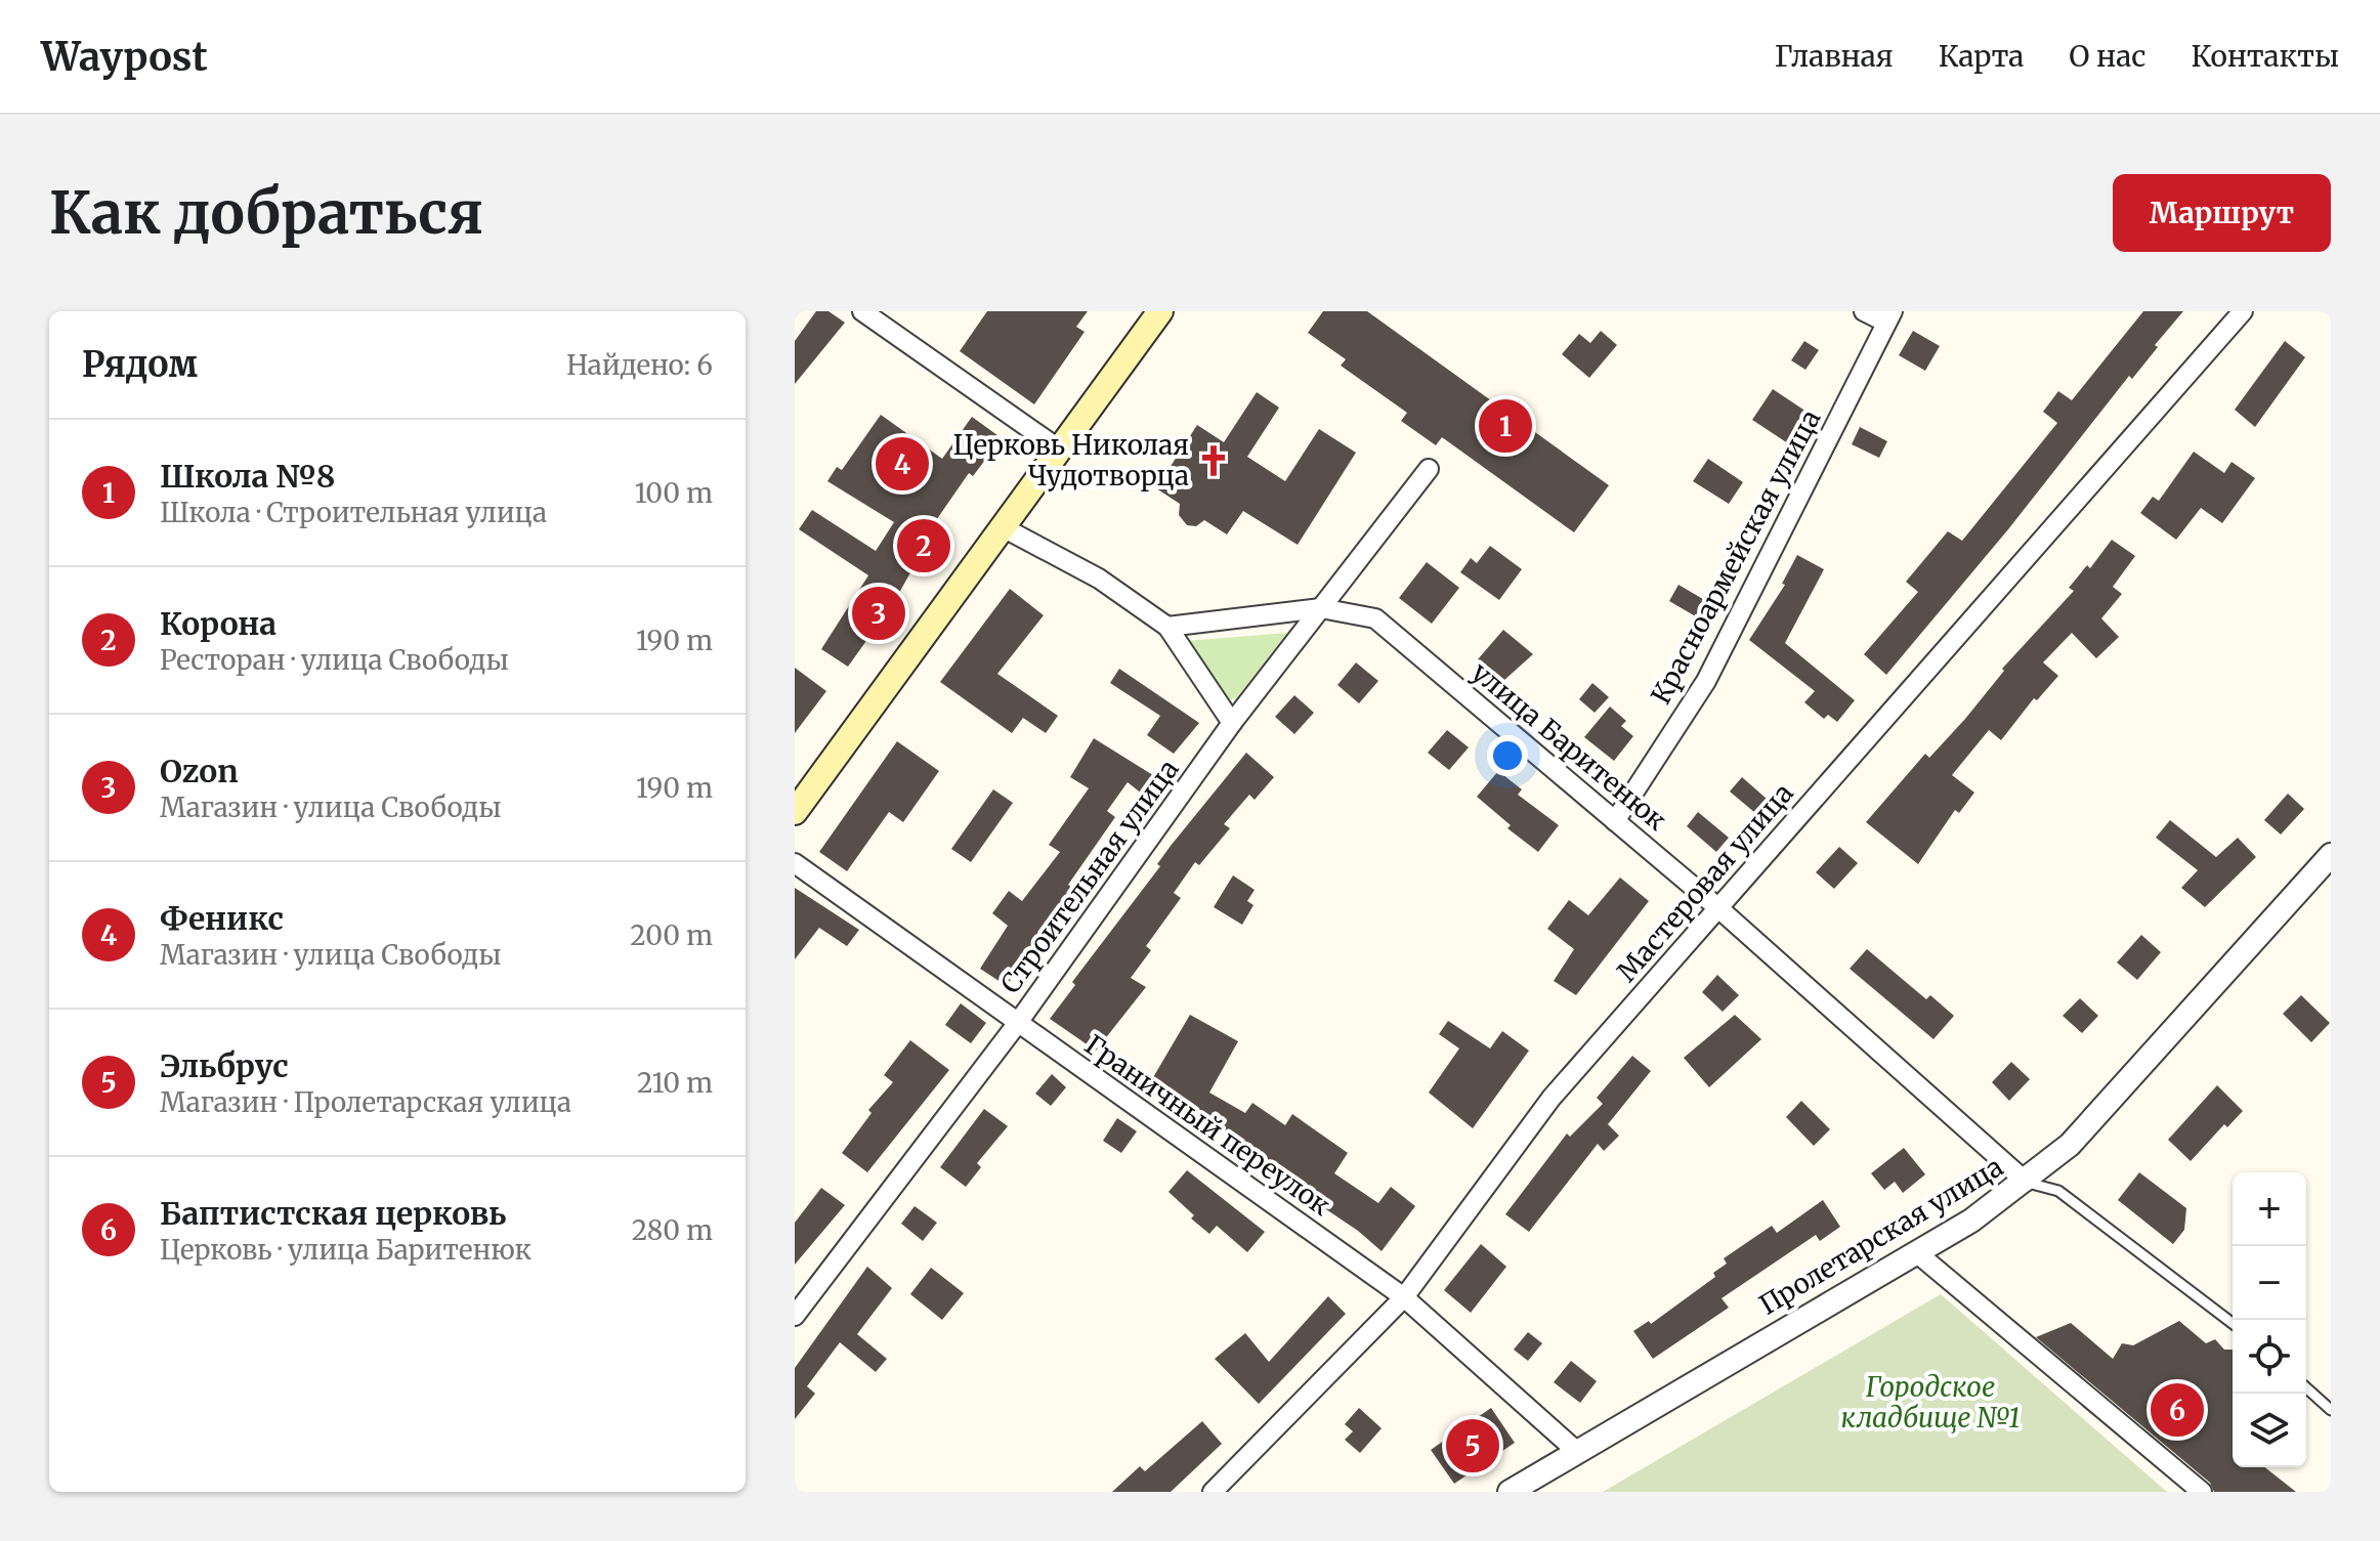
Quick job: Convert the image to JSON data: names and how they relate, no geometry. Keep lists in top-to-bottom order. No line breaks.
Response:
{"streets":{"street":["Красноармейская улица","улица Баритенюк","Строительная улица","Мастеровая улица","Граничный переулок","Пролетарская улица"]},"crossings":[["Красноармейская улица","улица Баритенюк"],["улица Баритенюк","Строительная улица"],["улица Баритенюк","Мастеровая улица"],["улица Баритенюк","Пролетарская улица"],["Строительная улица","Граничный переулок"],["Мастеровая улица","Граничный переулок"],["Граничный переулок","Пролетарская улица"]],"parks":["Городское кладбище №1"],"places":{"church":["Церковь Николая Чудотворца"]},"page":{"header":"Waypost","nav":["Главная","Карта","О нас","Контакты"],"buttons":"Маршрут","title":"Как добраться","heading":["Рядом","Найдено: 6"],"pins":["1","4","2","3","6","5"],"list":[{"mark":"1","name":"Школа №8","note":"Школа · Строительная улица","value":"100 m"},{"mark":"2","name":"Корона","note":"Ресторан · улица Свободы","value":"190 m"},{"mark":"3","name":"Ozon","note":"Магазин · улица Свободы","value":"190 m"},{"mark":"4","name":"Феникс","note":"Магазин · улица Свободы","value":"200 m"},{"mark":"5","name":"Эльбрус","note":"Магазин · Пролетарская улица","value":"210 m"},{"mark":"6","name":"Баптистская церковь","note":"Церковь · улица Баритенюк","value":"280 m"}],"map_buttons":["+","−"]}}
